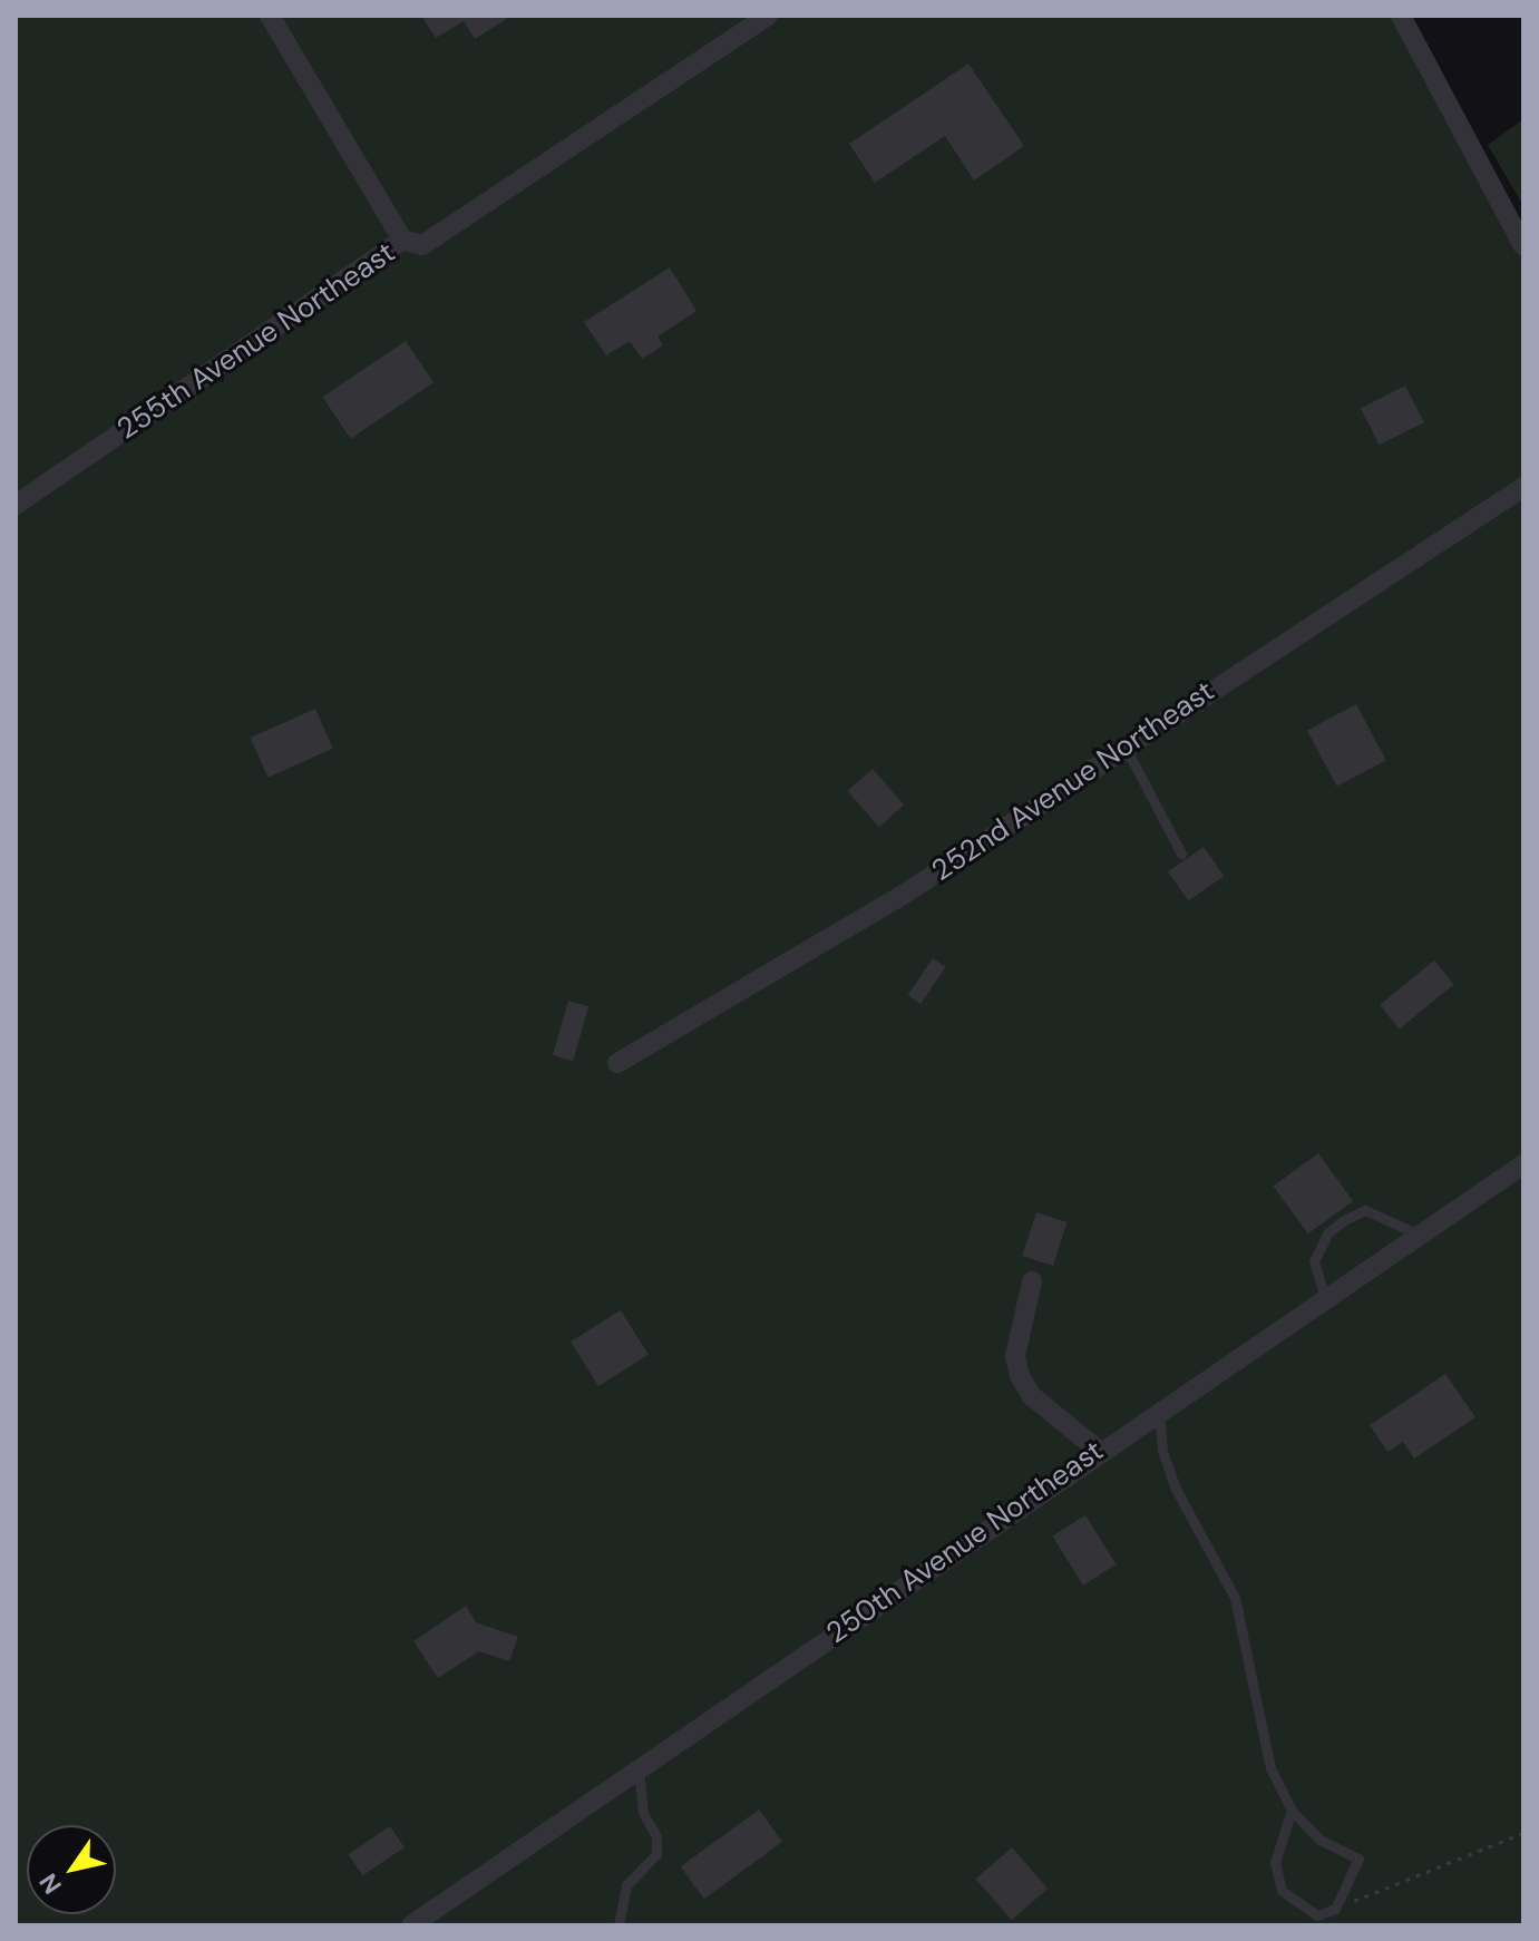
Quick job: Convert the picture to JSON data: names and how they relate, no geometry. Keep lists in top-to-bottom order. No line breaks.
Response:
{"streets":{"street":["255th Avenue Northeast","252nd Avenue Northeast","250th Avenue Northeast"]},"north":"bottom left"}
